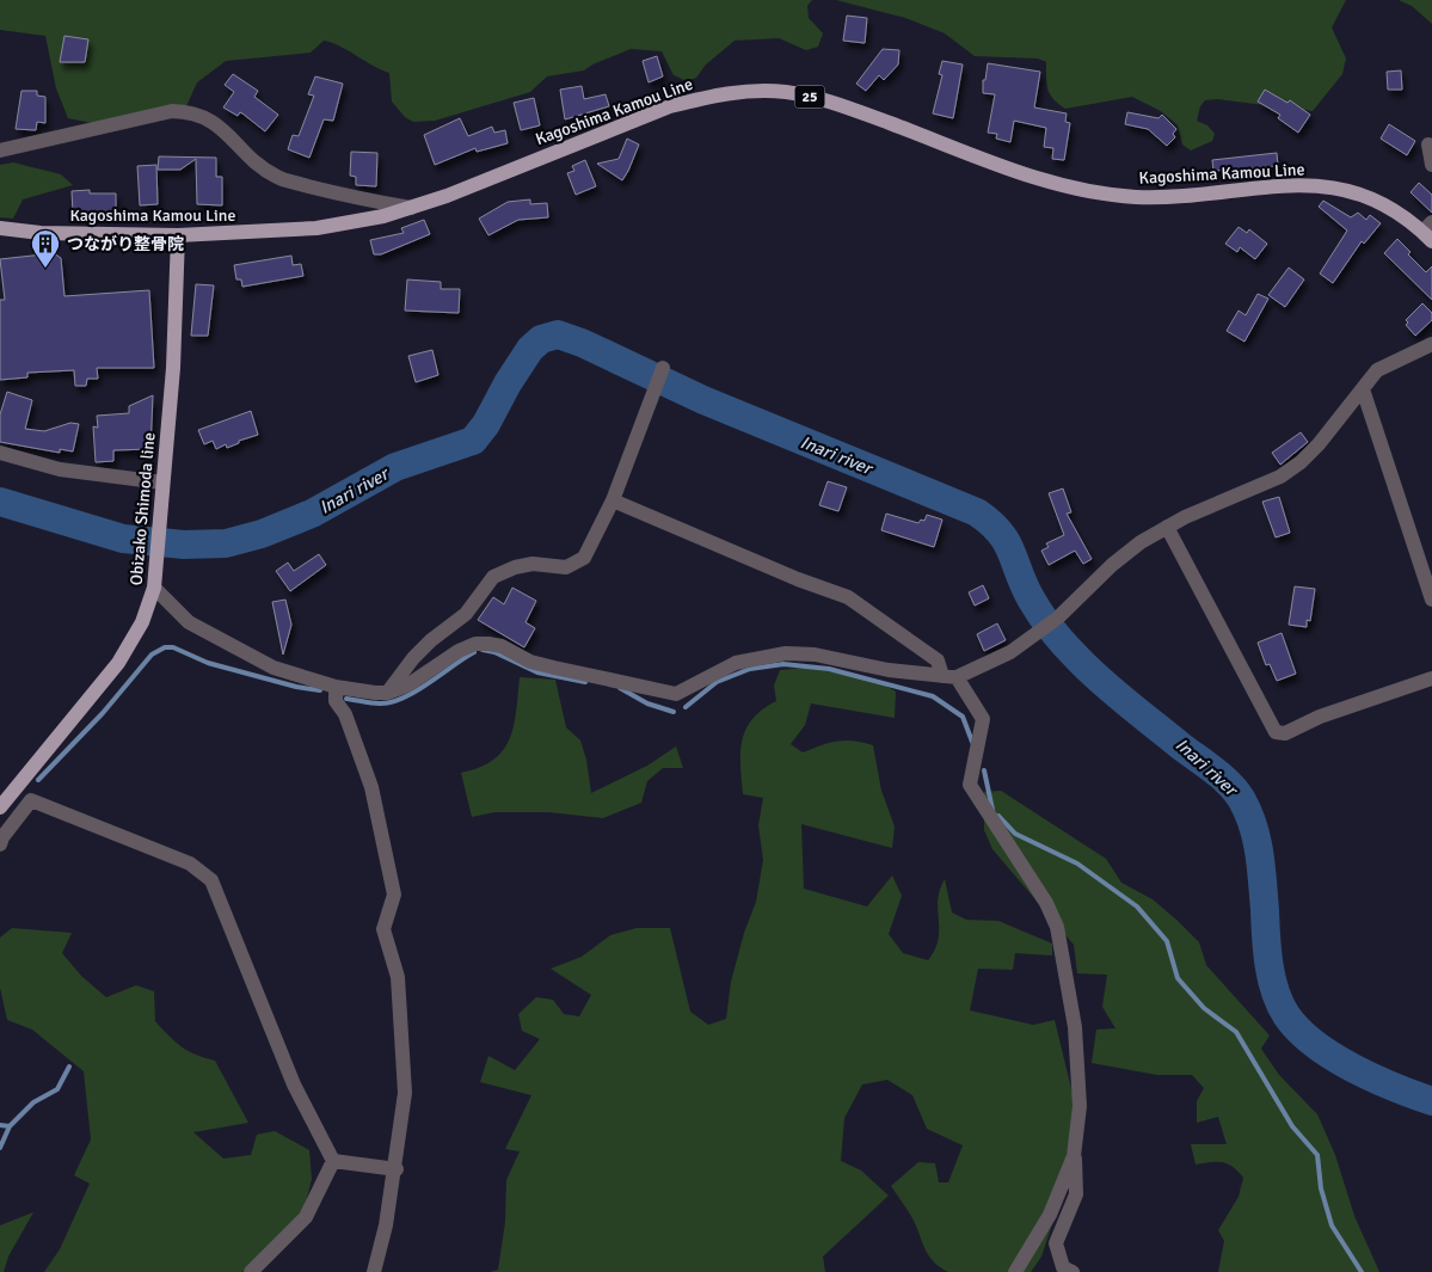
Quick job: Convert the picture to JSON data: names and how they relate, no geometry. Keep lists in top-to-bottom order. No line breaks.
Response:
{"streets":{"main road":["25","Kagoshima Kamou Line","Obizako Shimoda line"]},"crossings":[["Kagoshima Kamou Line","Obizako Shimoda line"]],"water":["Inari river"],"places":{"building":["つながり整骨院"]}}
